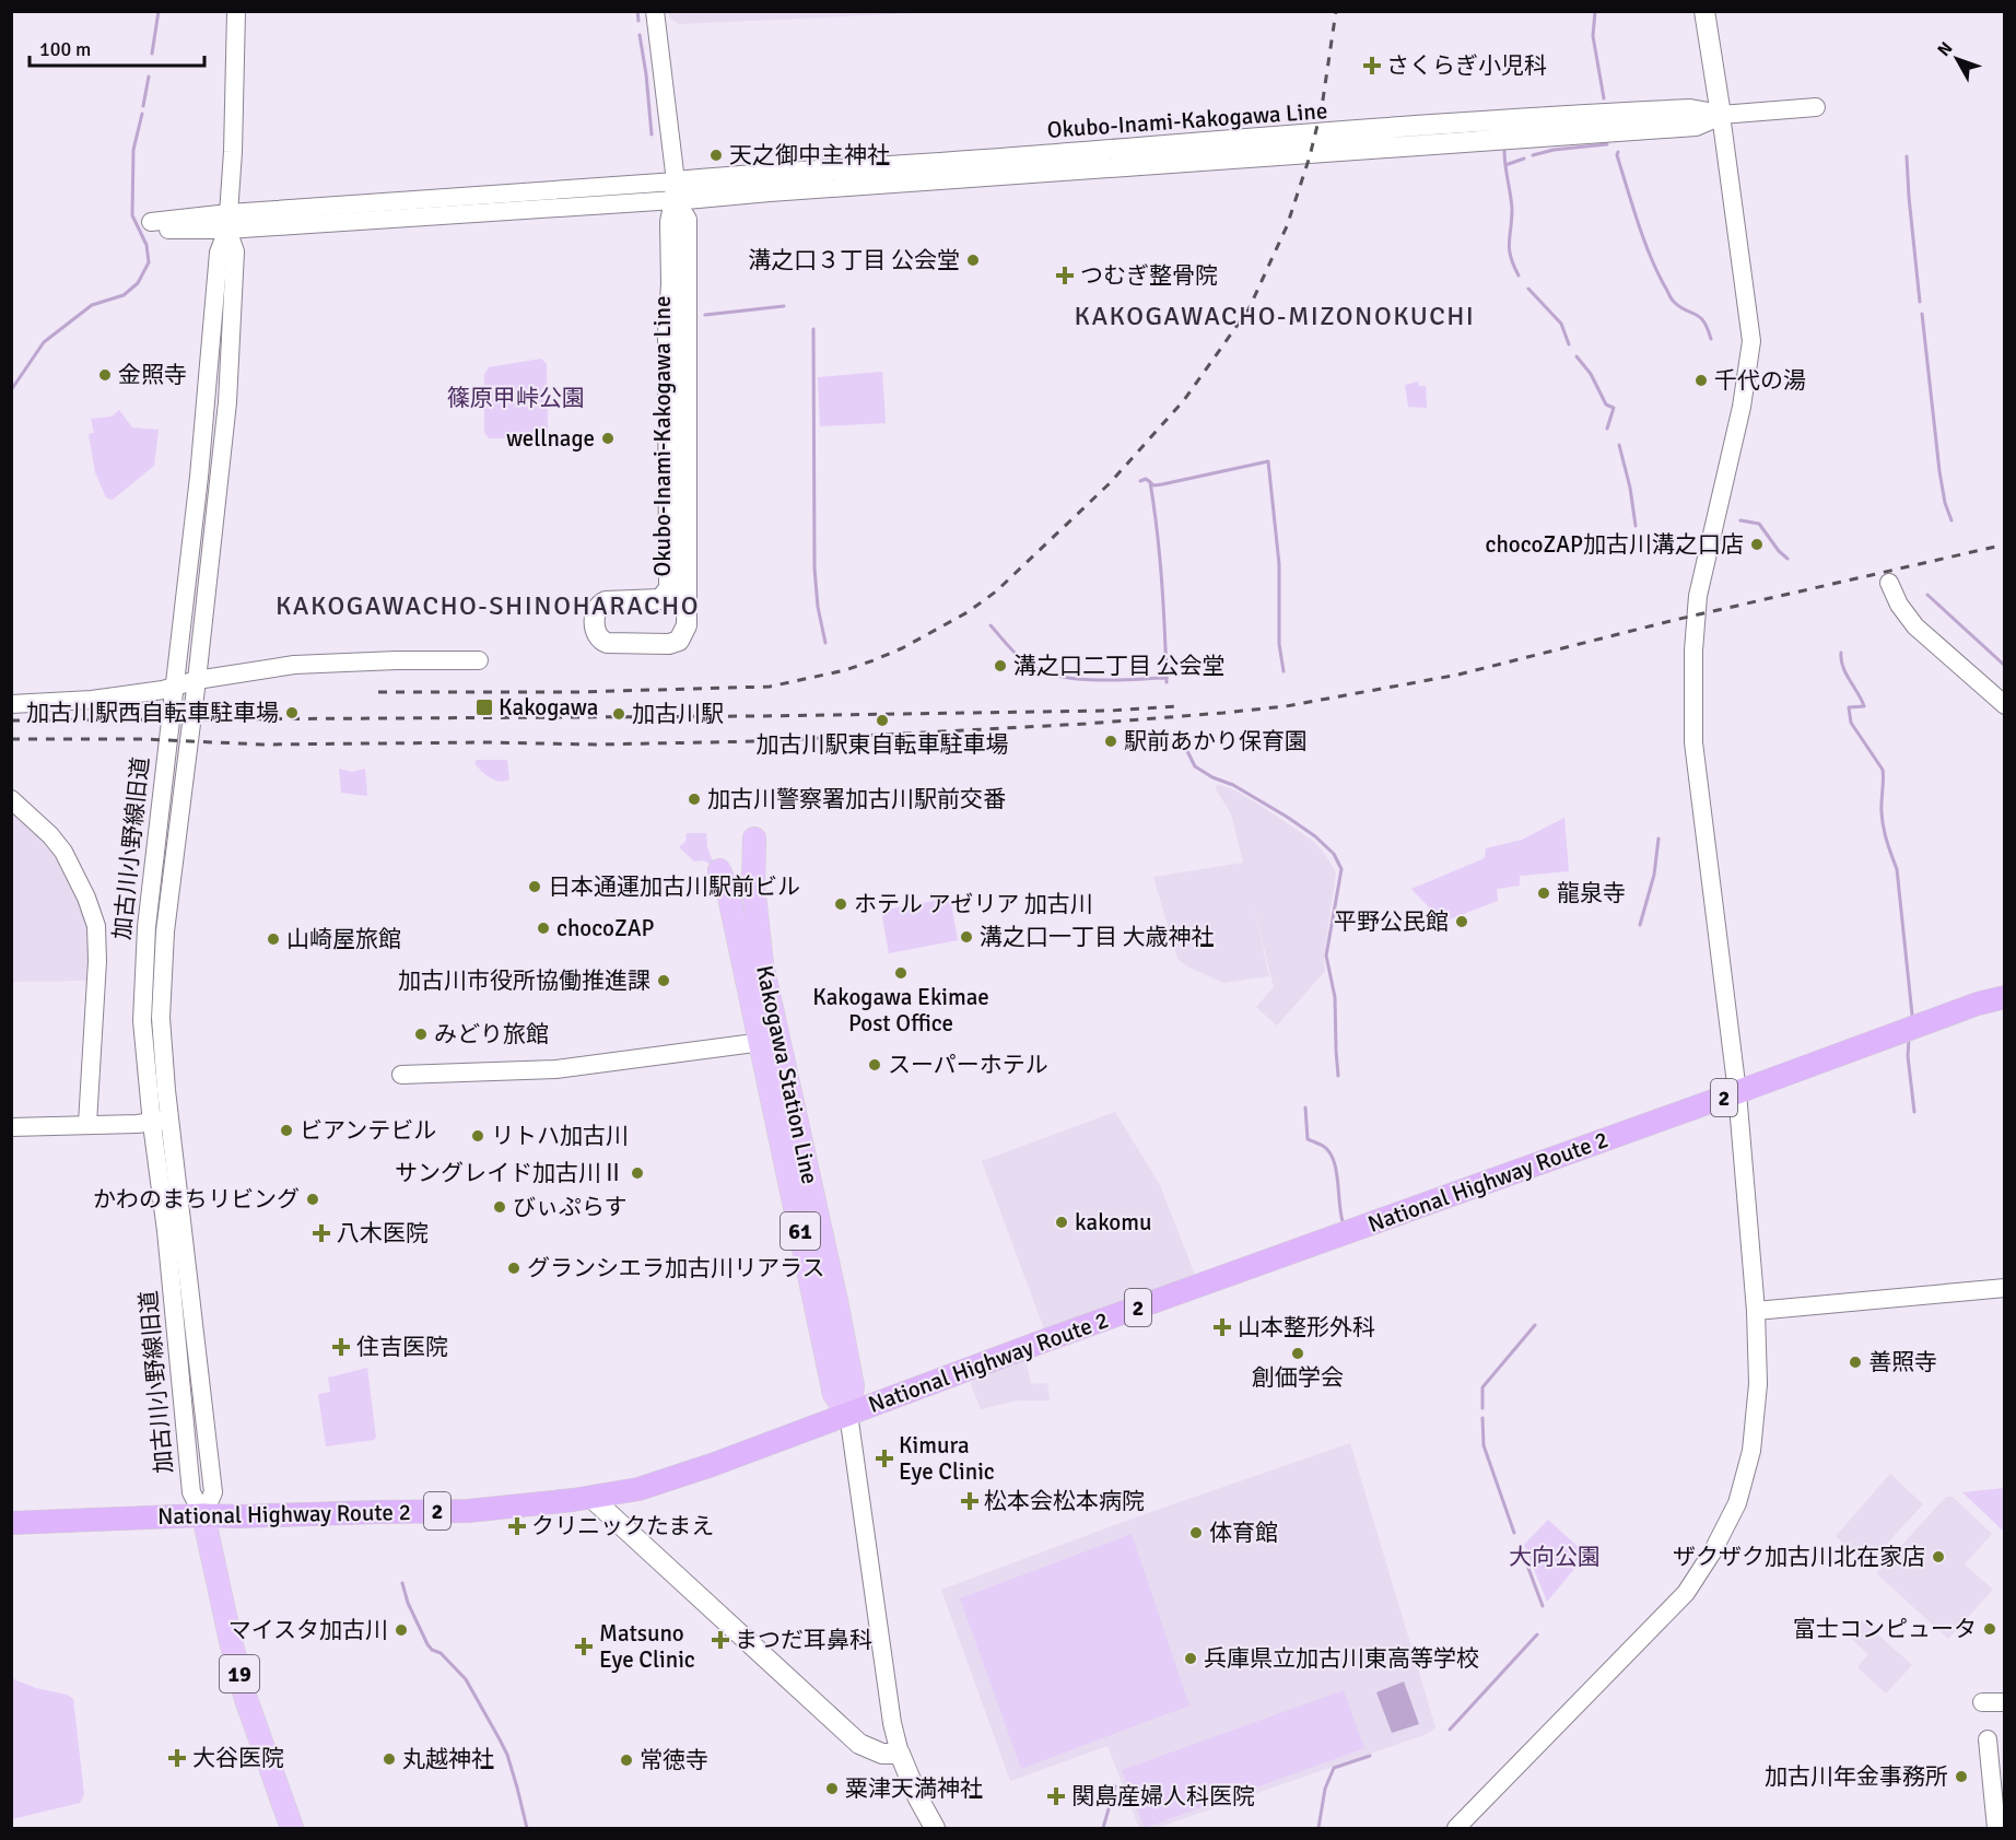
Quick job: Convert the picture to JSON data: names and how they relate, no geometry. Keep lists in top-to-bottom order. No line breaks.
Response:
{"streets":{"highway":["2","National Highway Route 2"],"main road":["Okubo-Inami-Kakogawa Line","Kakogawa Station Line","61","19"],"street":["加古川小野線旧道"]},"crossings":[["加古川小野線旧道","National Highway Route 2"],["加古川小野線旧道","19"],["Kakogawa Station Line","National Highway Route 2"],["National Highway Route 2","19"]],"districts":["KAKOGAWACHO-MIZONOKUCHI","KAKOGAWACHO-SHINOHARACHO"],"parks":["篠原甲峠公園","大向公園"],"places":{"health":["さくらぎ小児科","つむぎ整骨院","八木医院","山本整形外科","住吉医院","Kimura Eye Clinic","松本会松本病院","クリニックたまえ","まつだ耳鼻科","Matsuno Eye Clinic","大谷医院","関島産婦人科医院"],"other":["天之御中主神社","溝之口３丁目 公会堂","金照寺","千代の湯","wellnage","chocoZAP加古川溝之口店","溝之口二丁目 公会堂","加古川駅西自転車駐車場","加古川駅","加古川駅東自転車駐車場","駅前あかり保育園","加古川警察署加古川駅前交番","日本通運加古川駅前ビル","龍泉寺","ホテル アゼリア 加古川","平野公民館","chocoZAP","溝之口一丁目 大歳神社","山崎屋旅館","Kakogawa Ekimae Post Office","加古川市役所協働推進課","みどり旅館","スーパーホテル","ビアンテビル","リトハ加古川","サングレイド加古川Ⅱ","かわのまちリビング","びぃぷらす","kakomu","グランシエラ加古川リアラス","創価学会","善照寺","体育館","ザクザク加古川北在家店","富士コンピュータ","マイスタ加古川","兵庫県立加古川東高等学校","丸越神社","常徳寺","加古川年金事務所","粟津天満神社"],"transit":["Kakogawa"]},"scale_bar":"100 m","north":"top left"}
